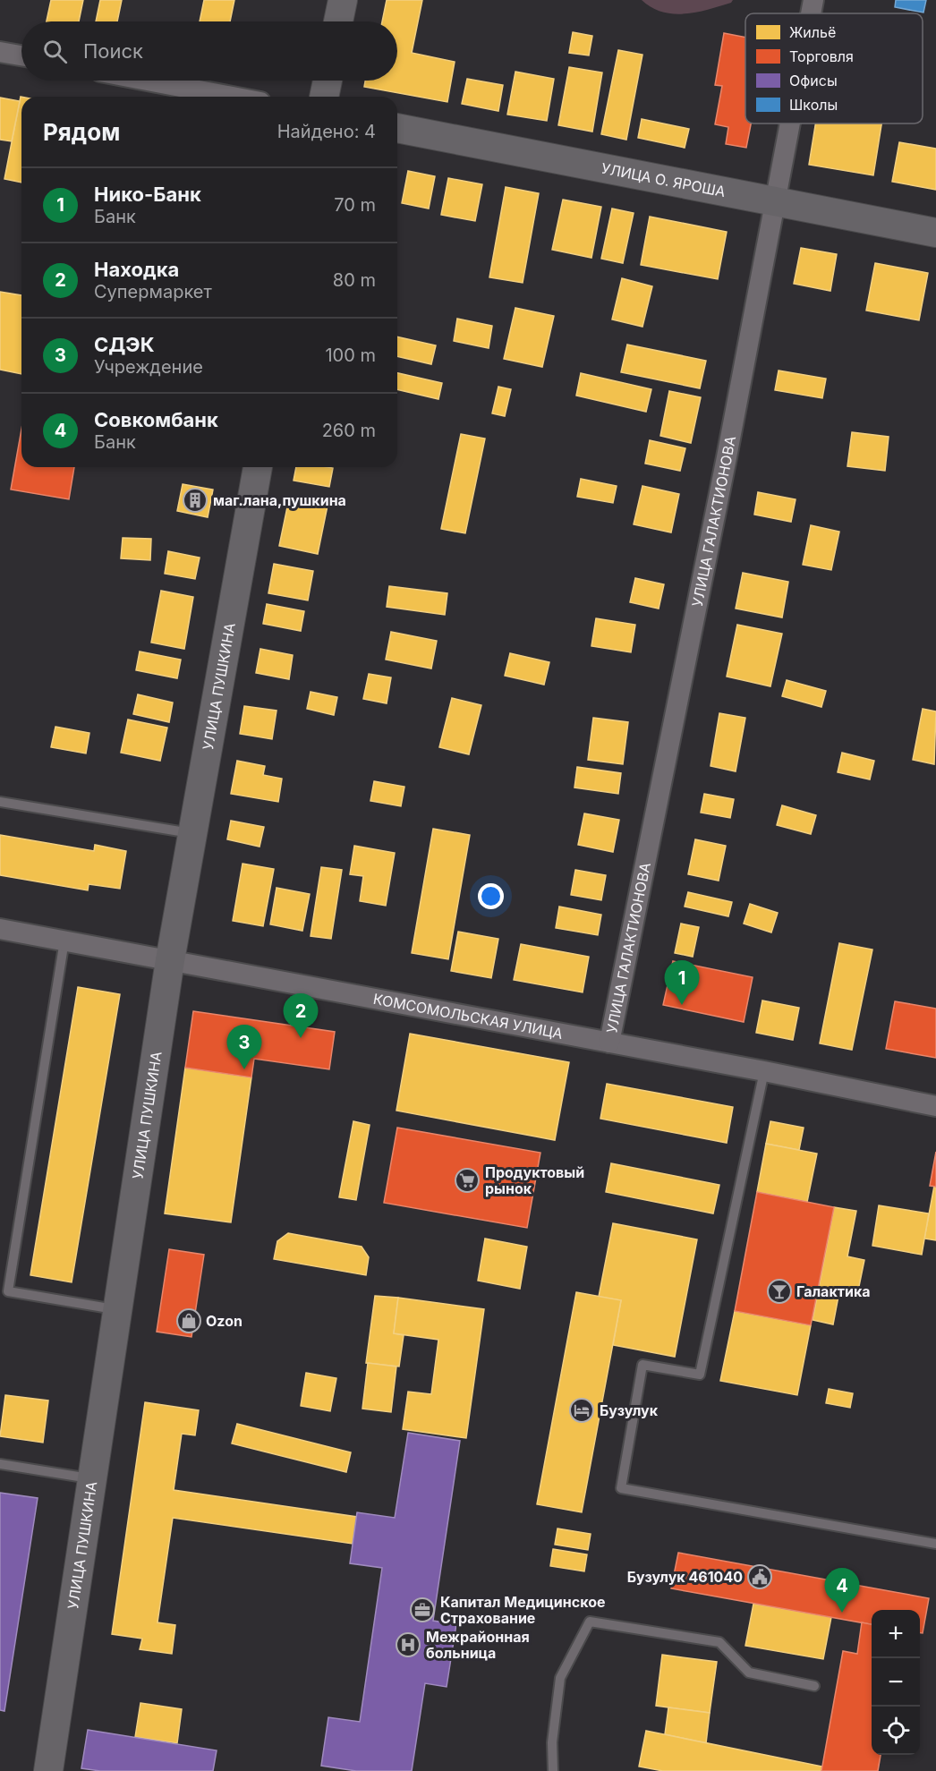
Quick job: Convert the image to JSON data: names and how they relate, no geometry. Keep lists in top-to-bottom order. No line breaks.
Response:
{"streets":{"main road":["УЛИЦА О. ЯРОША","УЛИЦА ПУШКИНА"],"street":["УЛИЦА ГАЛАКТИОНОВА","КОМСОМОЛЬСКАЯ УЛИЦА"]},"crossings":[["УЛИЦА О. ЯРОША","УЛИЦА ГАЛАКТИОНОВА"],["УЛИЦА ГАЛАКТИОНОВА","КОМСОМОЛЬСКАЯ УЛИЦА"],["УЛИЦА ПУШКИНА","КОМСОМОЛЬСКАЯ УЛИЦА"]],"places":{"building":["маг.лана,пушкина"],"supermarket":["Продуктовый рынок"],"bar":["Галактика"],"shop":["Ozon"],"hotel":["Бузулук"],"public building":["Бузулук 461040"],"office":["Капитал Медицинское Страхование"],"hospital":["Межрайонная больница"]},"legend":["Жильё","Торговля","Офисы","Школы"],"page":{"search":"Поиск","heading":["Рядом","Найдено: 4"],"list":[{"mark":"1","name":"Нико-Банк","note":"Банк","value":"70 m"},{"mark":"2","name":"Находка","note":"Супермаркет","value":"80 m"},{"mark":"3","name":"СДЭК","note":"Учреждение","value":"100 m"},{"mark":"4","name":"Совкомбанк","note":"Банк","value":"260 m"}],"pins":["1","2","3","4"],"map_buttons":["+","−"]}}
